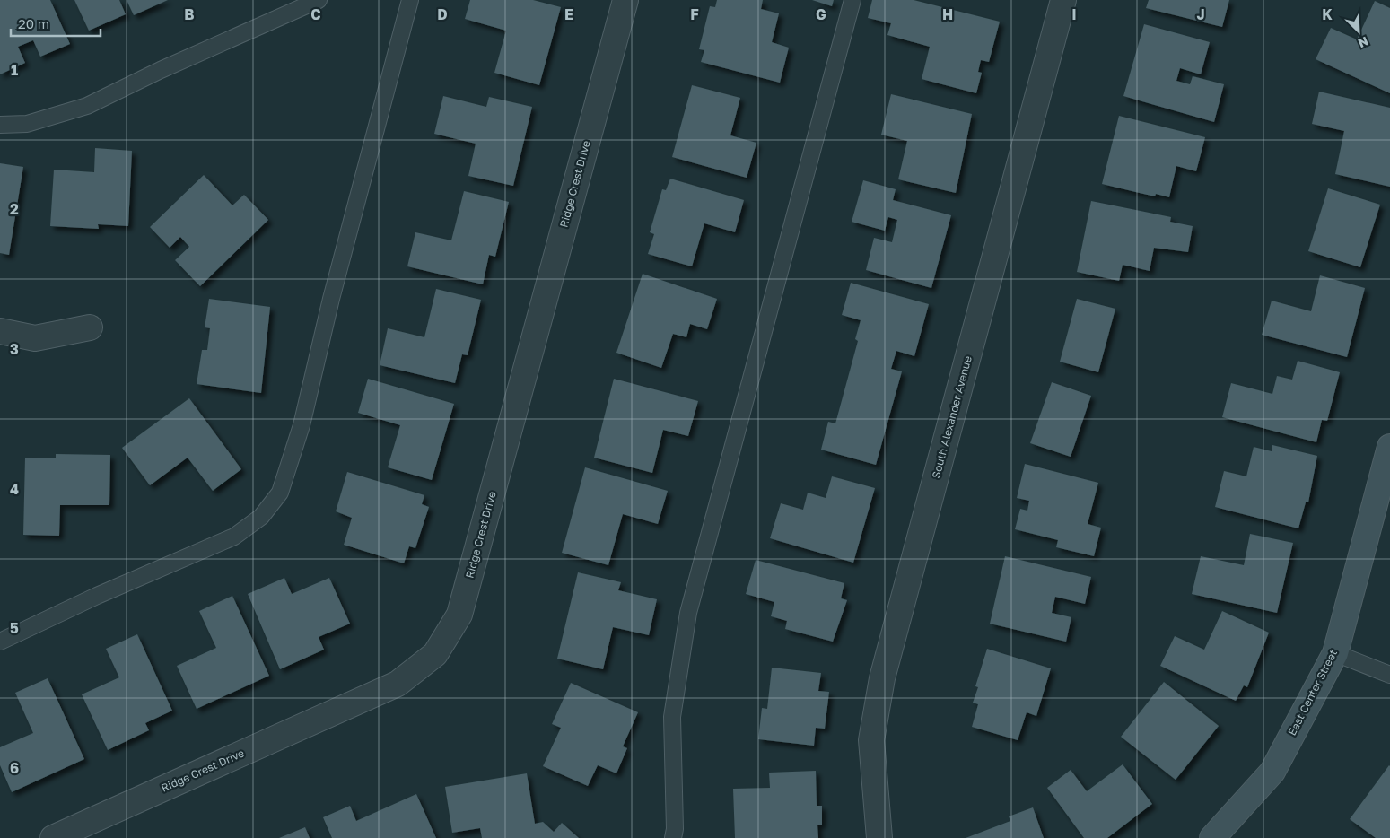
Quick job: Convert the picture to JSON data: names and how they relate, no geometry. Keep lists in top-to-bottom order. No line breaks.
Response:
{"streets":{"street":["Ridge Crest Drive","South Alexander Avenue","East Center Street"]},"scale_bar":"20 m","north":"bottom right","grid":{"columns":["B","C","D","E","F","G","H","I","J","K"],"rows":["1","2","3","4","5","6"]}}
